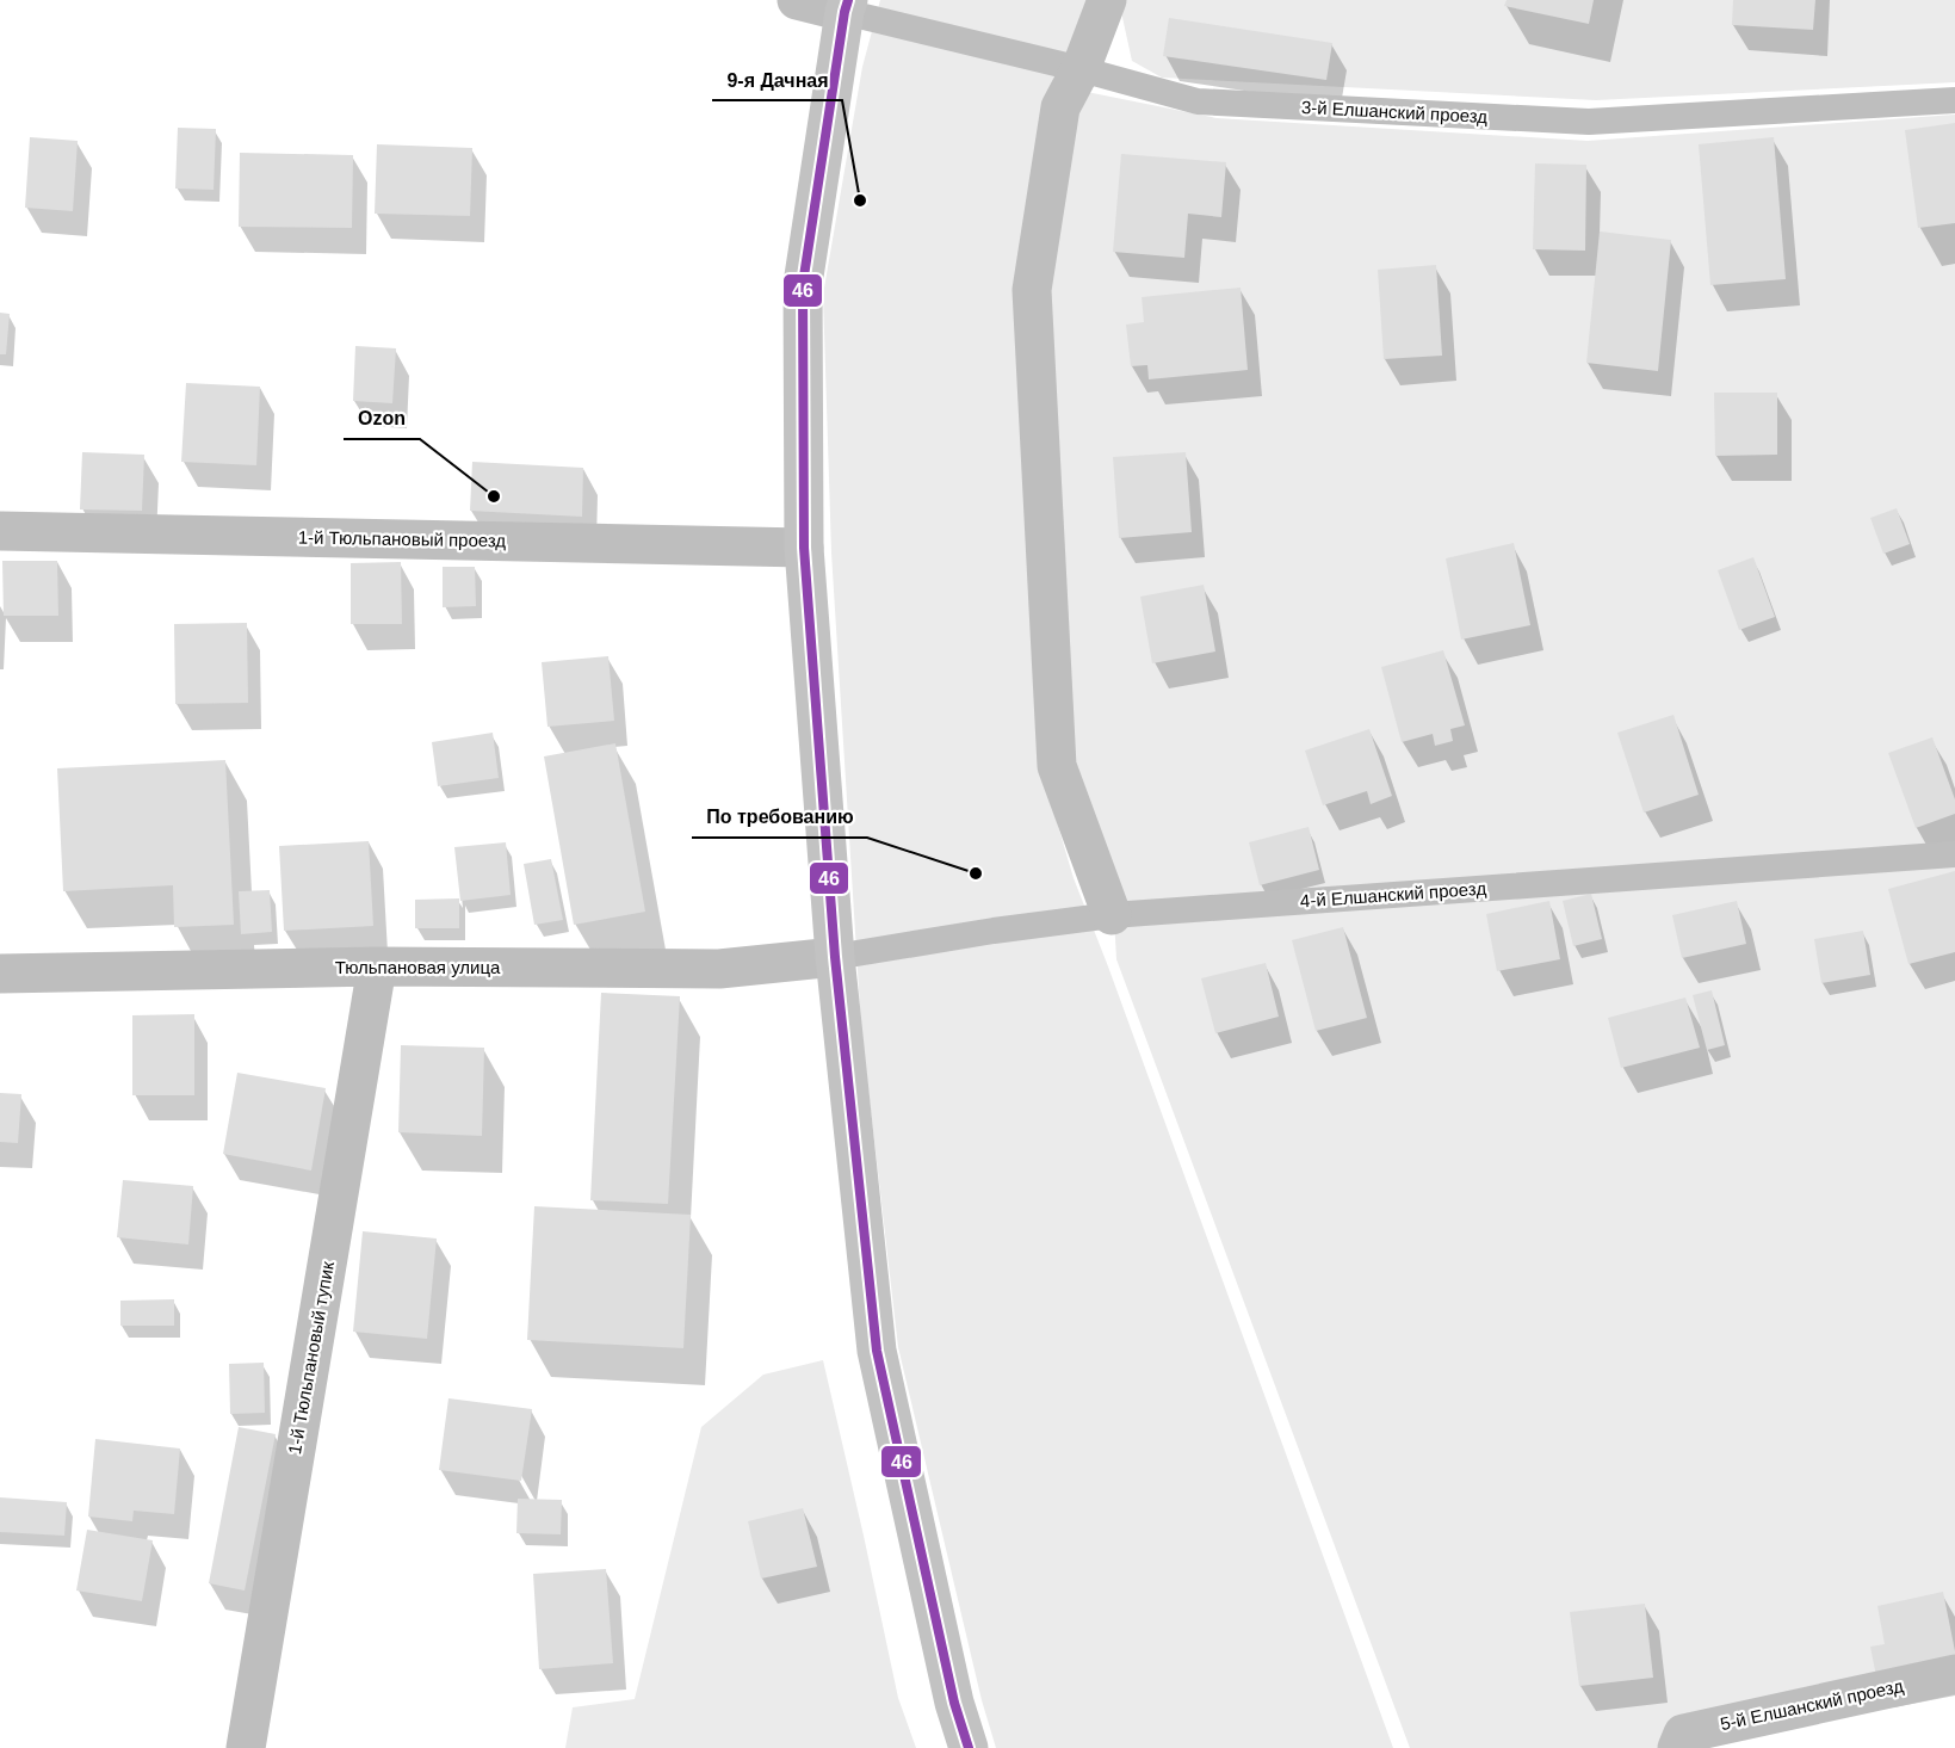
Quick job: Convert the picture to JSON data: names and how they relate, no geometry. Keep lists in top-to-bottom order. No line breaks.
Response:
{"streets":{"street":["1-й Тюльпановый проезд","Тюльпановая улица","1-й Тюльпановый тупик","5-й Елшанский проезд"],"lane":["3-й Елшанский проезд","4-й Елшанский проезд"]},"crossings":[["4-й Елшанский проезд","Тюльпановая улица"],["Тюльпановая улица","1-й Тюльпановый тупик"]],"places":["9-я Дачная","Ozon","По требованию"],"lines":["transit line 46"]}
